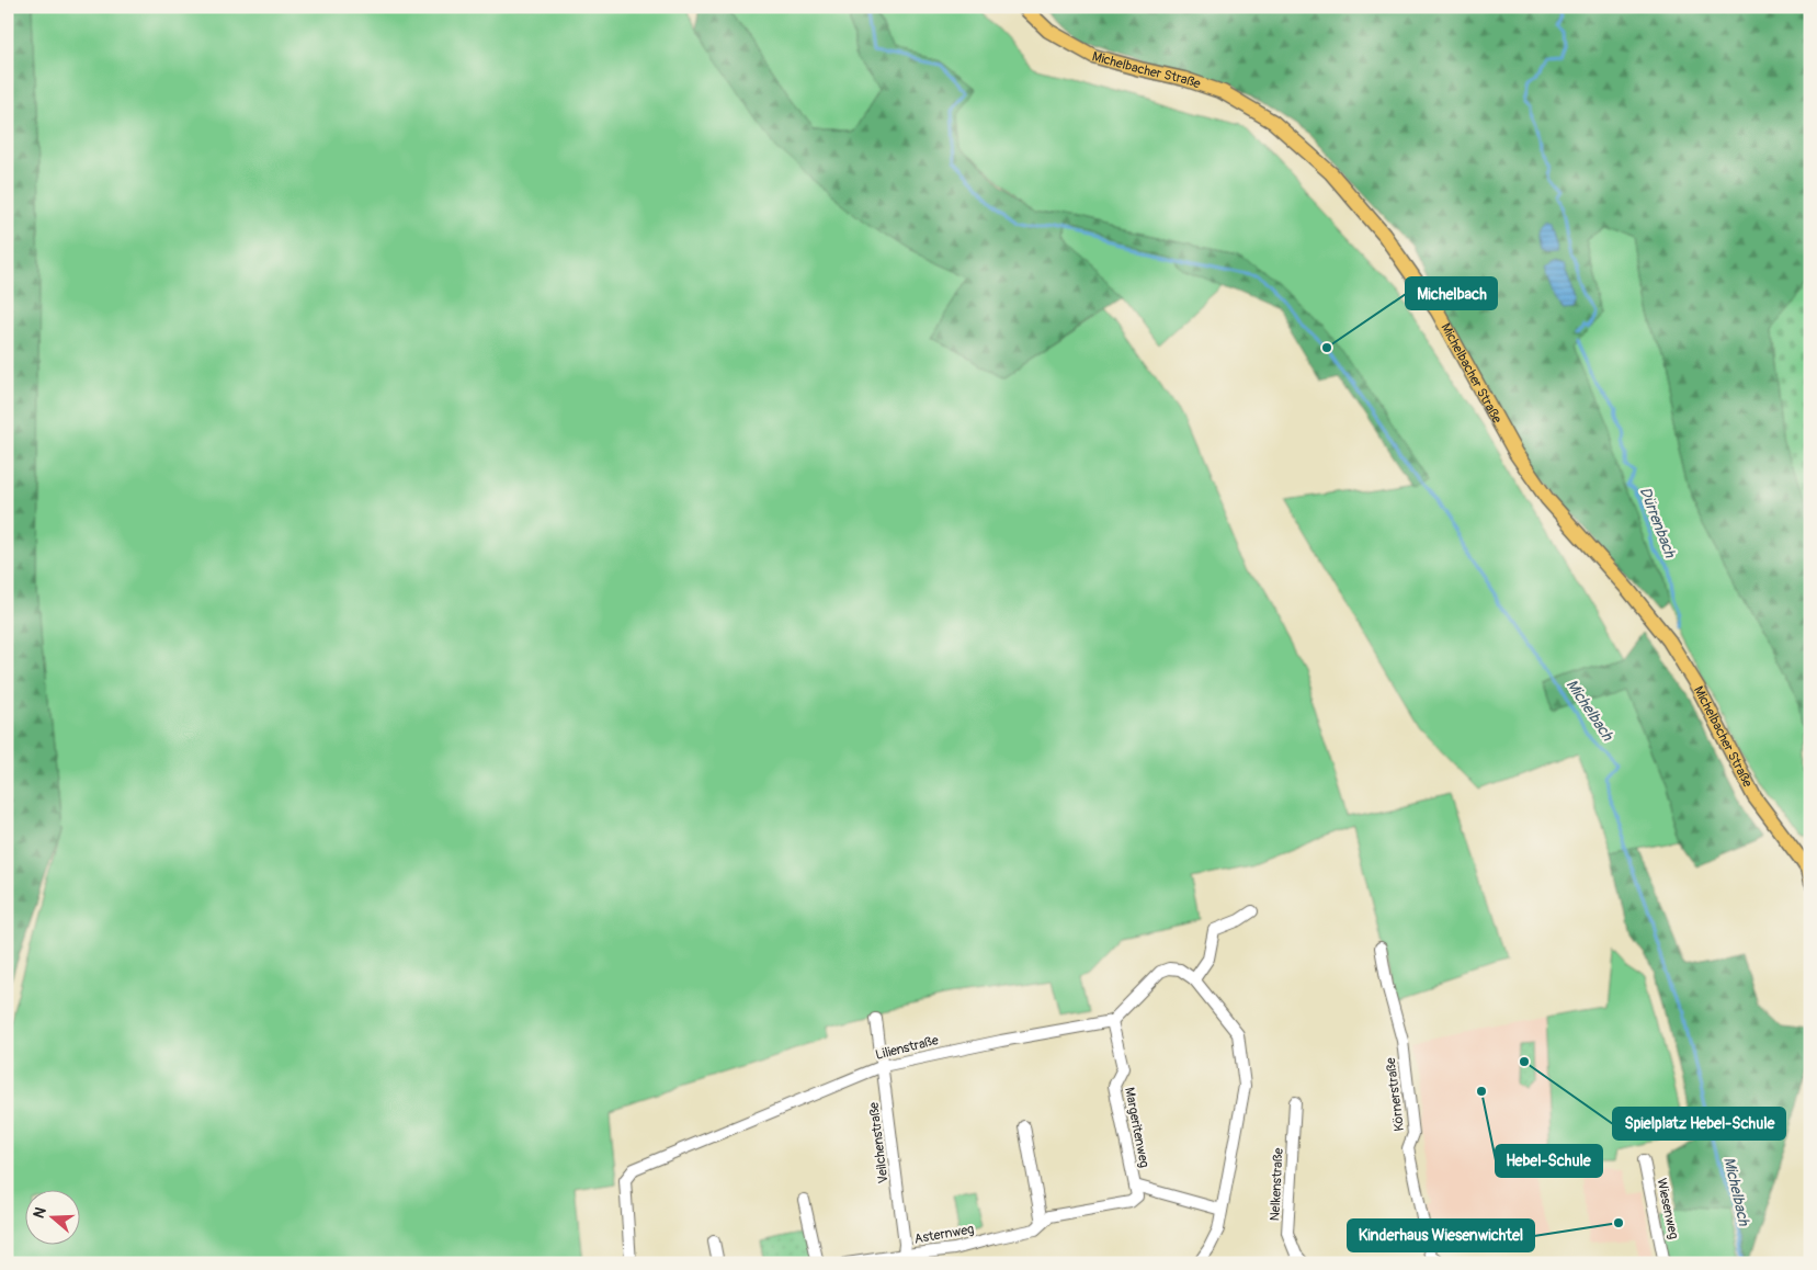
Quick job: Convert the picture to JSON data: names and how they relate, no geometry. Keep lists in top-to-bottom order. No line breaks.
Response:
{"streets":{"main road":["Michelbacher Straße"],"street":["Lilienstraße","Körnerstraße","Margeritenweg","Veilchenstraße","Nelkenstraße","Wiesenweg","Asternweg"]},"crossings":[["Lilienstraße","Margeritenweg"],["Lilienstraße","Veilchenstraße"],["Margeritenweg","Asternweg"],["Veilchenstraße","Asternweg"]],"water":["Dürrenbach","Michelbach"],"places":["Michelbach","Spielplatz Hebel-Schule","Hebel-Schule","Kinderhaus Wiesenwichtel"],"north":"left"}
